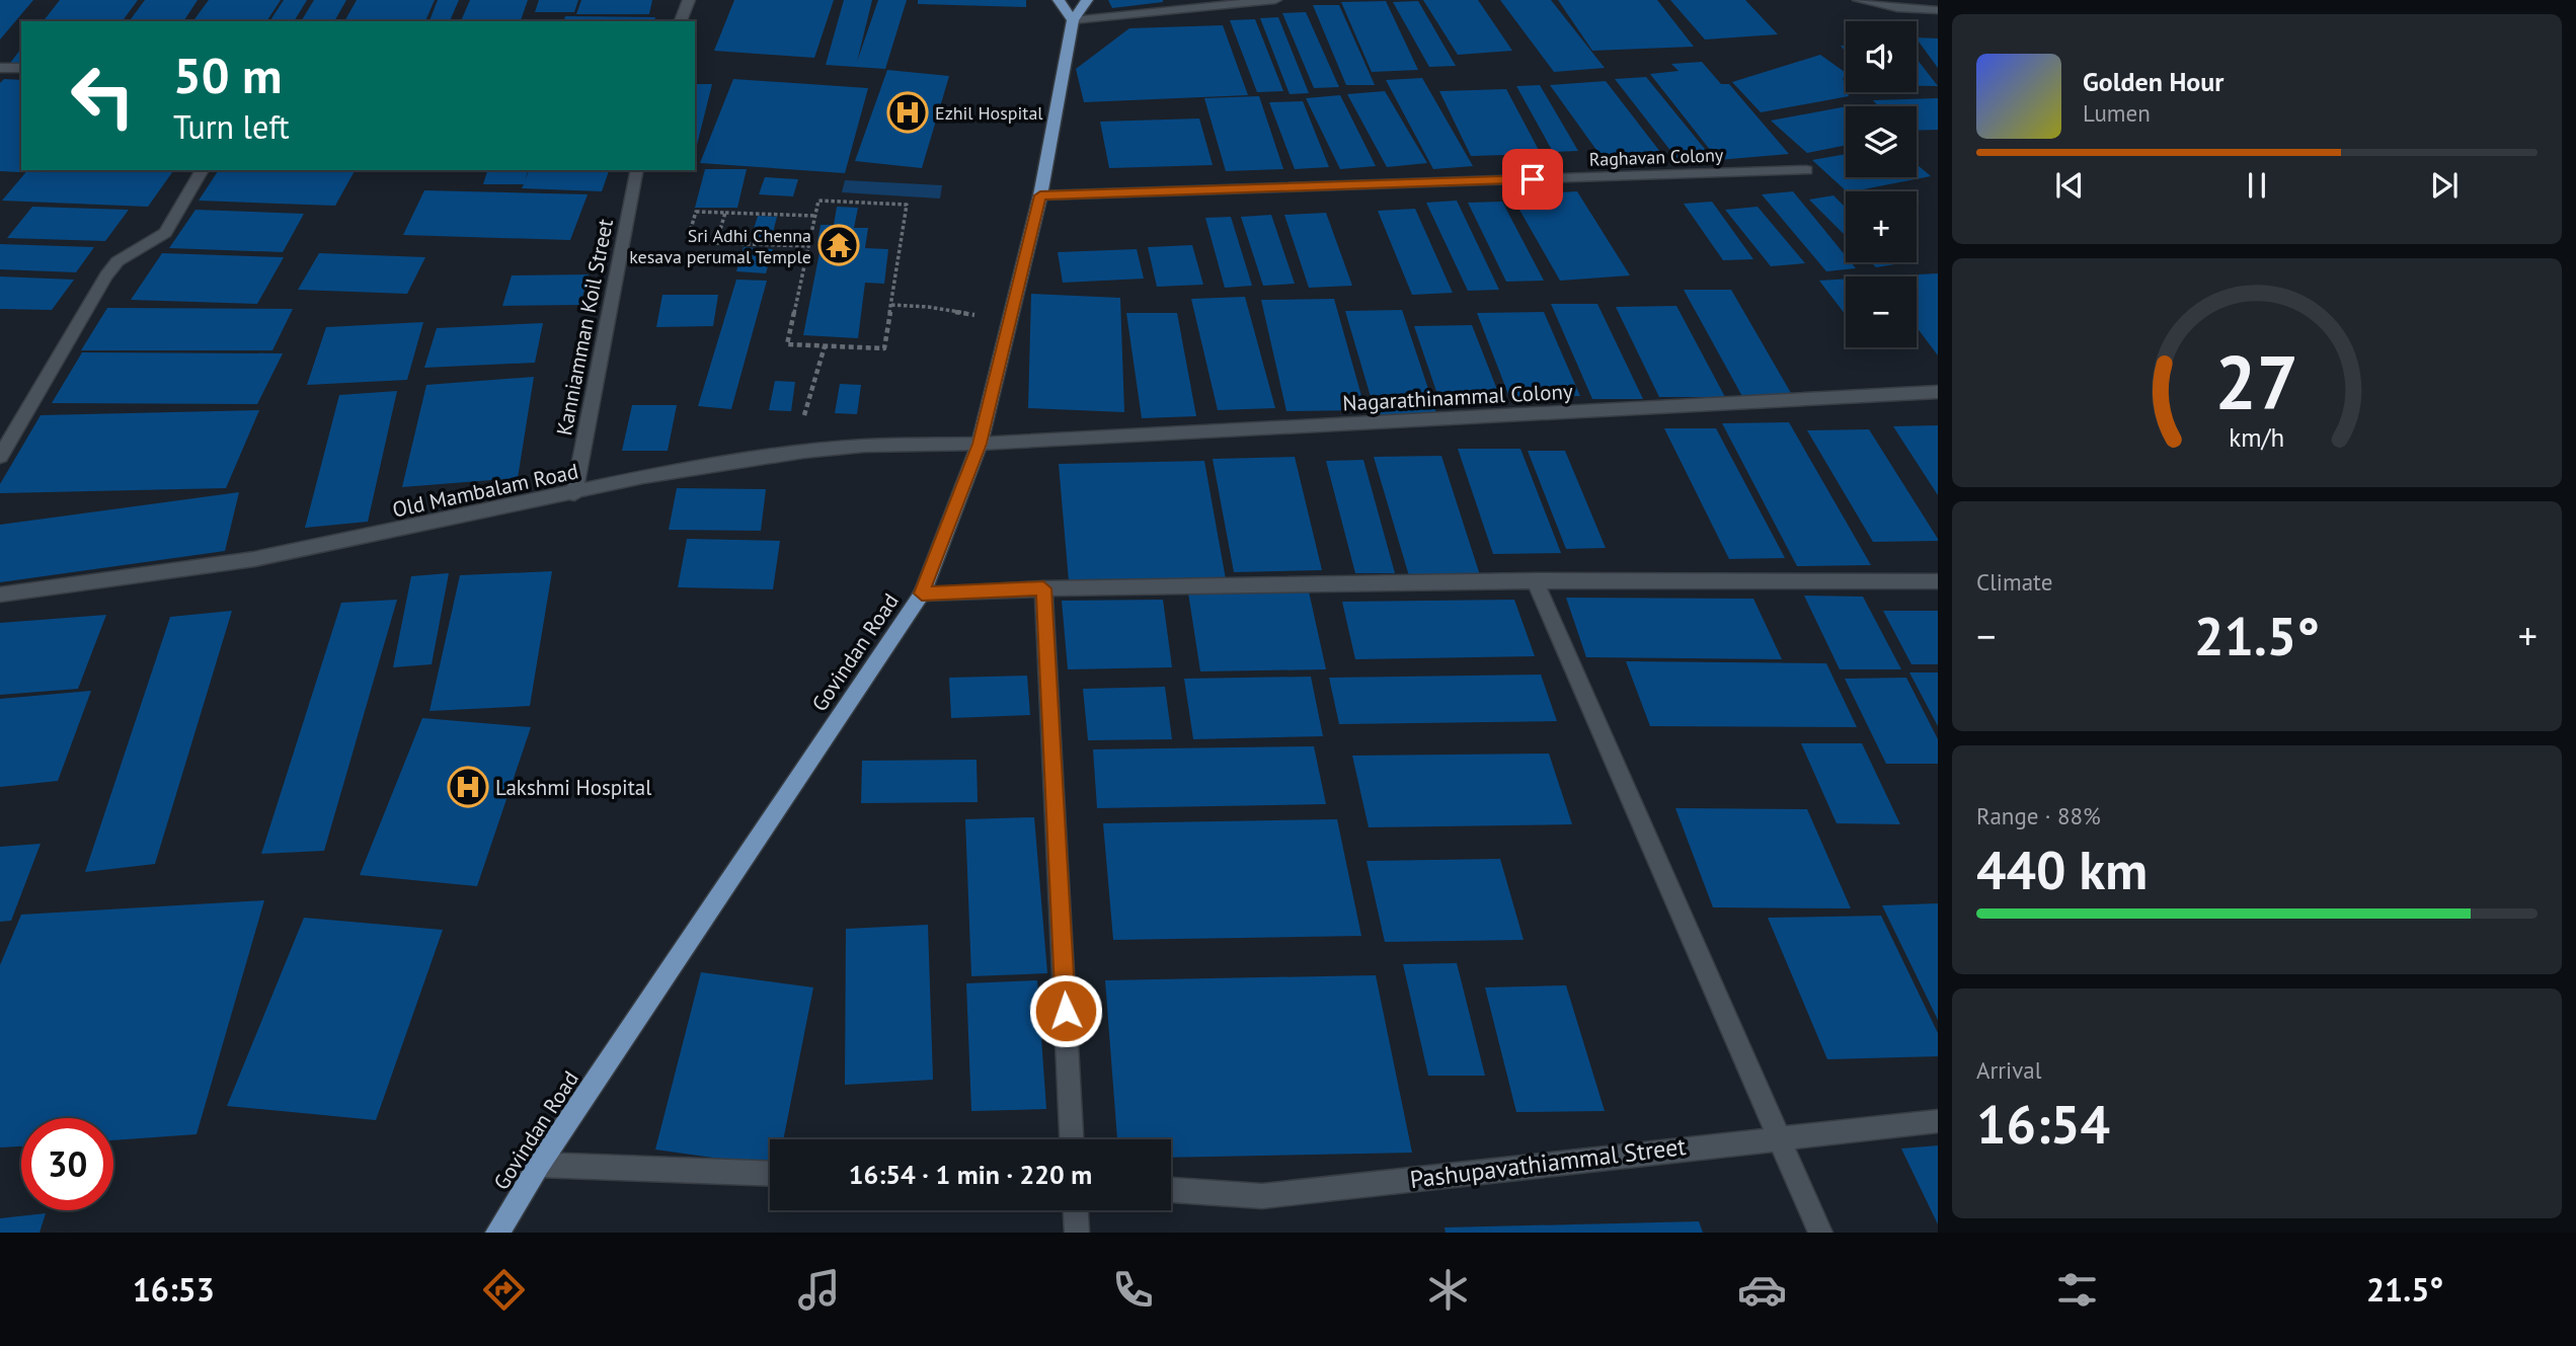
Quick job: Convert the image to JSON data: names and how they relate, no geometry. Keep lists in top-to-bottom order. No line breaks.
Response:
{"streets":{"main road":["Govindan Road"],"street":["Raghavan Colony","Kanniamman Koil Street","Nagarathinammal Colony","Old Mambalam Road","Pashupavathiammal Street"]},"crossings":[["Raghavan Colony","Govindan Road"],["Kanniamman Koil Street","Old Mambalam Road"],["Nagarathinammal Colony","Old Mambalam Road"],["Nagarathinammal Colony","Govindan Road"],["Old Mambalam Road","Govindan Road"]],"places":{"hospital":["Ezhil Hospital","Lakshmi Hospital"],"temple":["Sri Adhi Chenna kesava perumal Temple"]},"page":{"map_buttons":["+","−"],"turn":["50 m","Turn left"],"song":["Golden Hour","Lumen"],"tile":["Climate",["Range · 88%","440 km"],["Arrival","16:54"]],"heat":["−","21.5°","+"],"limit":"30","trip":"16:54 · 1 min · 220 m","tabs":["16:53","21.5°"],"gauge":["27","km/h"]}}
